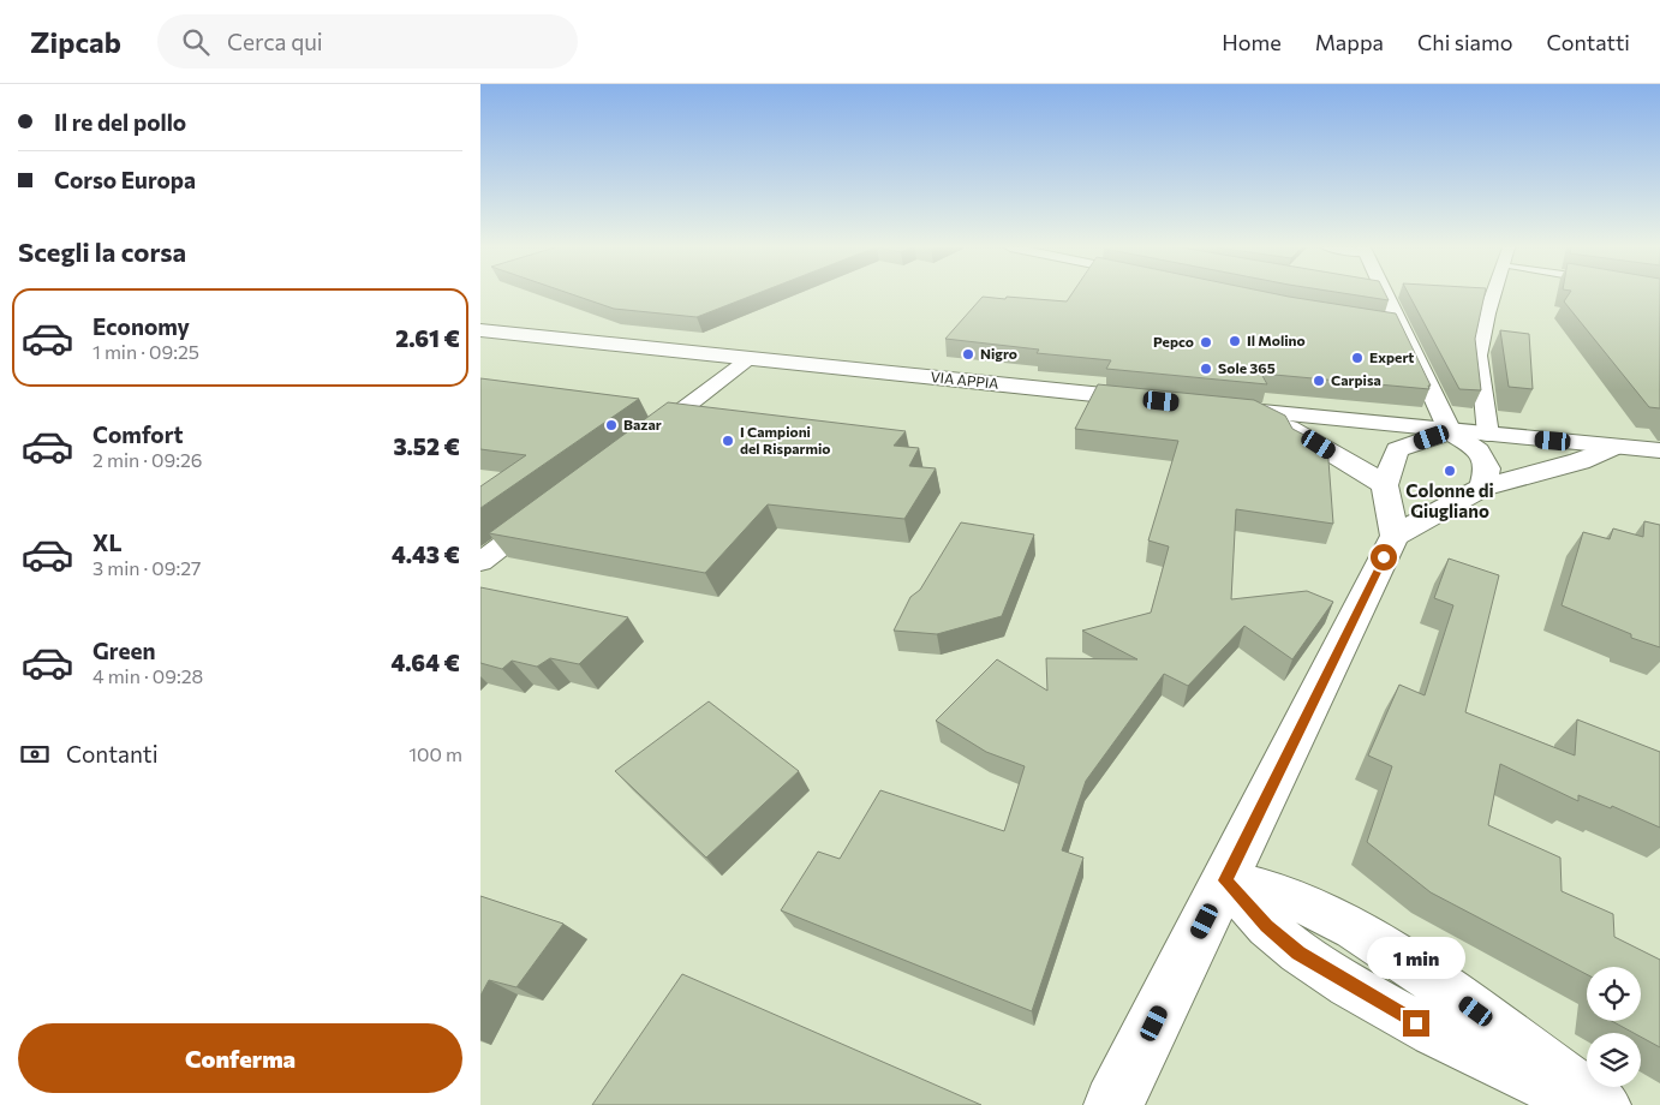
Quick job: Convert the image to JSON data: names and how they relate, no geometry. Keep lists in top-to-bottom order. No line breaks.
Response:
{"streets":{"main road":["VIA APPIA"]},"places":["Il Molino","Pepco","Nigro","Expert","Sole 365","Carpisa","Bazar","I Campioni del Risparmio","Colonne di Giugliano"],"page":{"header":"Zipcab","search":"Cerca qui","nav":["Home","Mappa","Chi siamo","Contatti"],"banner":["Il re del pollo","Corso Europa"],"heading":"Scegli la corsa","list":[{"name":"Economy","note":"1 min · 09:25","value":"2.61 €"},{"name":"Comfort","note":"2 min · 09:26","value":"3.52 €"},{"name":"XL","note":"3 min · 09:27","value":"4.43 €"},{"name":"Green","note":"4 min · 09:28","value":"4.64 €"}],"pay":["Contanti","100 m"],"bubble":"1 min","buttons":"Conferma"}}
